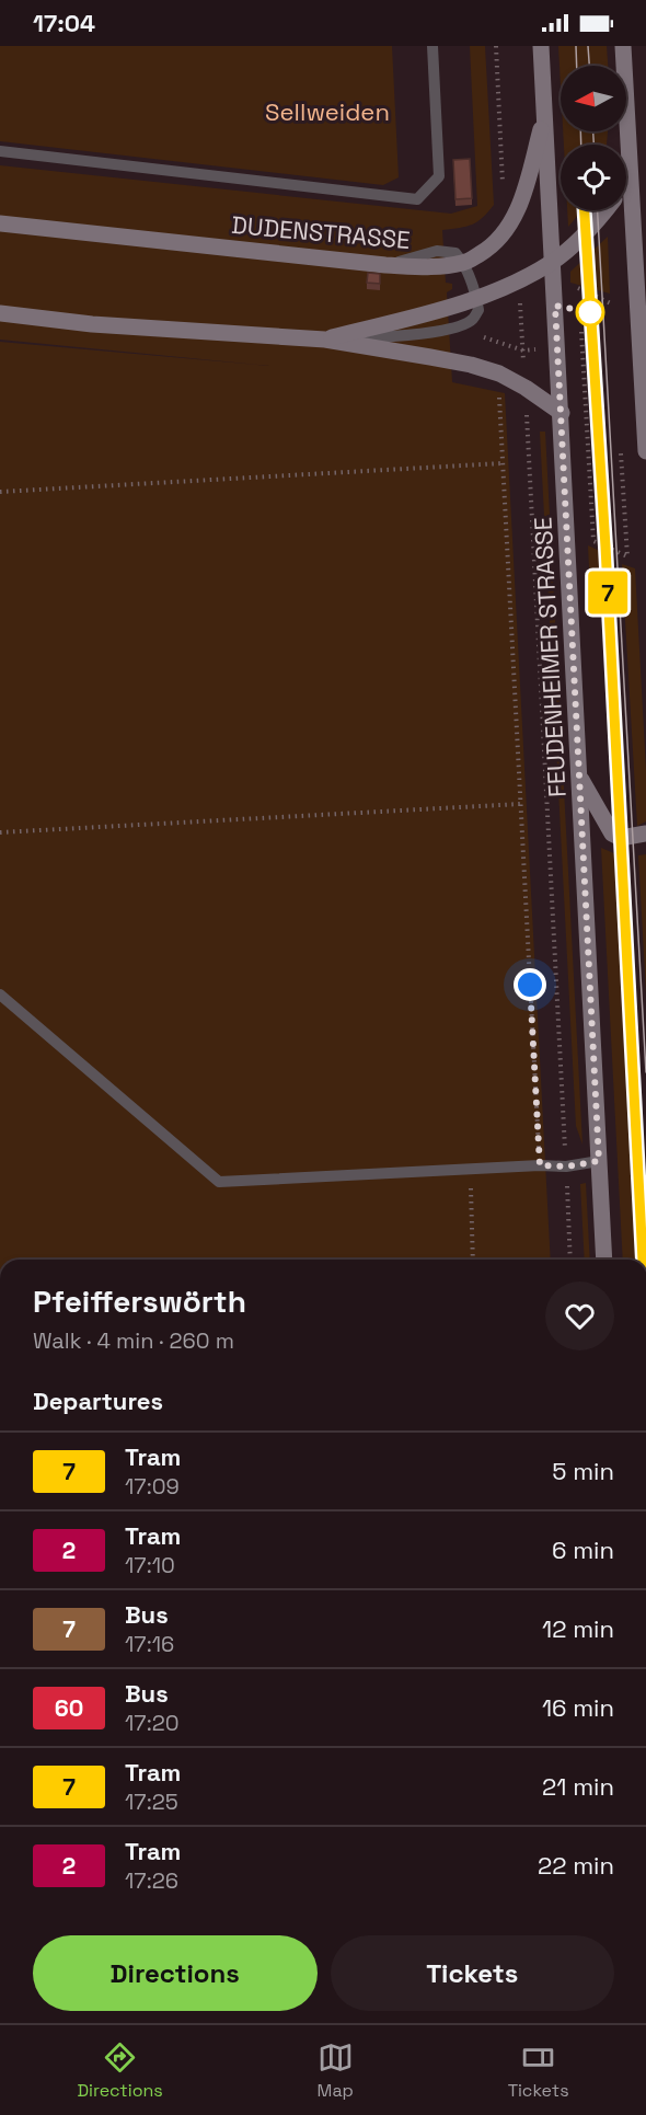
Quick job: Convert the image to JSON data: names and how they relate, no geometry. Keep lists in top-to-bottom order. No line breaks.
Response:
{"streets":{"main road":["DUDENSTRASSE","FEUDENHEIMER STRASSE"]},"crossings":[["DUDENSTRASSE","FEUDENHEIMER STRASSE"]],"parks":["Sellweiden"],"lines":["tram line 7"],"north":"left","page":{"status":"17:04","on_map":"7","heading":[["Pfeifferswörth","Walk · 4 min · 260 m"],"Departures"],"list":[{"mark":"7","name":"Tram","note":"17:09","value":"5 min"},{"mark":"2","name":"Tram","note":"17:10","value":"6 min"},{"mark":"7","name":"Bus","note":"17:16","value":"12 min"},{"mark":"60","name":"Bus","note":"17:20","value":"16 min"},{"mark":"7","name":"Tram","note":"17:25","value":"21 min"},{"mark":"2","name":"Tram","note":"17:26","value":"22 min"}],"buttons":["Directions","Tickets"],"tabs":["Directions","Map","Tickets"]}}
